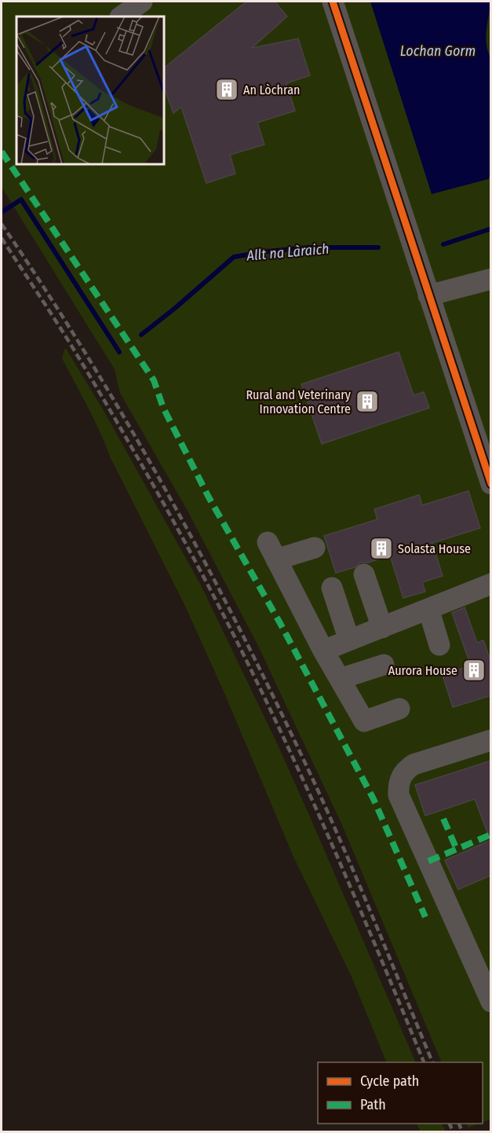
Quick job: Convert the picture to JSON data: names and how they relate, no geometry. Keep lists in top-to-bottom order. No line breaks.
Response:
{"water":["Lochan Gorm","Allt na Làraich"],"places":{"building":["An Lòchran","Rural and Veterinary Innovation Centre","Solasta House","Aurora House"]},"legend":["Cycle path","Path"]}
